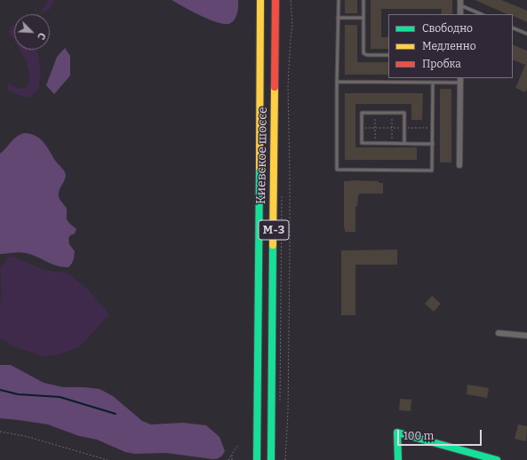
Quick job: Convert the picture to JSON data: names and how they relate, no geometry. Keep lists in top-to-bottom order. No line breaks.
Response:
{"streets":{"main road":["Киевское шоссе","М-3"]},"legend":["Свободно","Медленно","Пробка"],"scale_bar":"100 m","north":"bottom right"}
